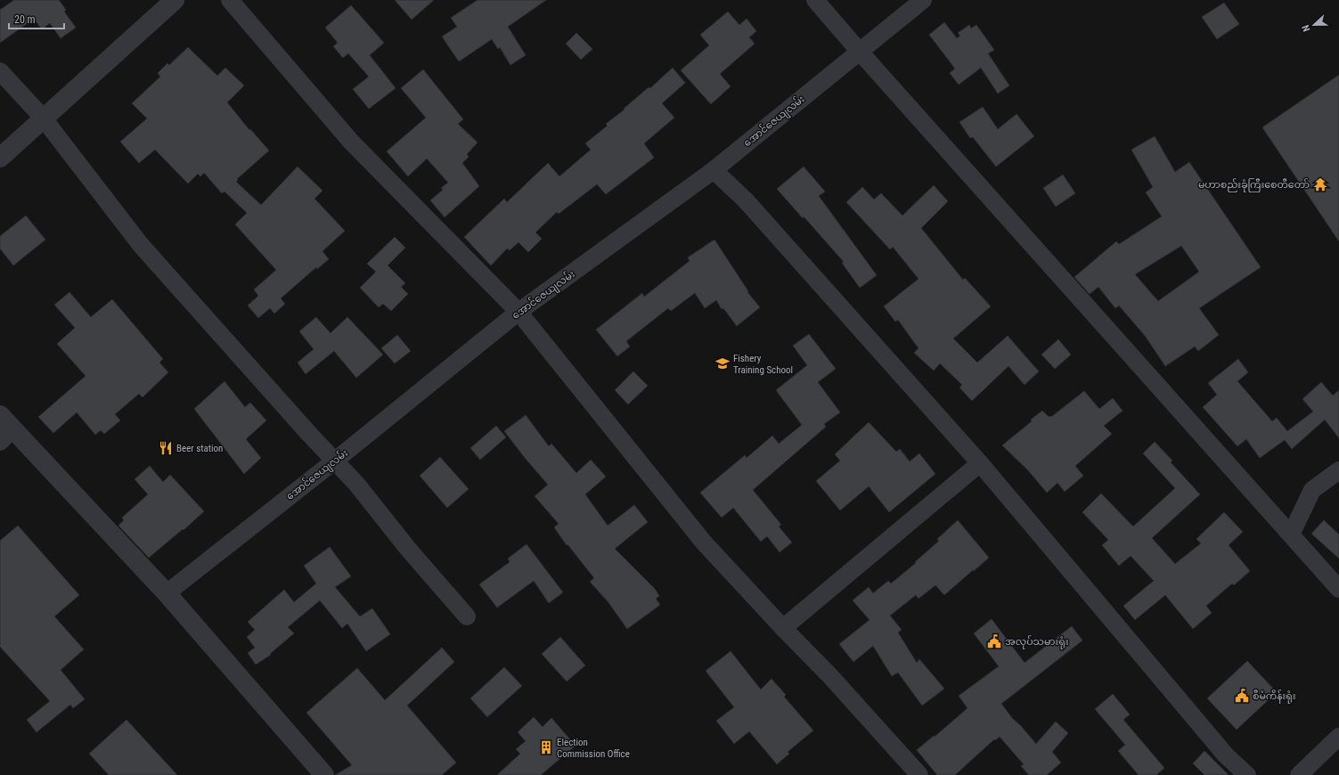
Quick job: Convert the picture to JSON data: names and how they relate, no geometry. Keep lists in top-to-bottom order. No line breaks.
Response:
{"streets":{"street":["အောင်ဇေယျလမ်း"]},"places":{"temple":["မဟာစည်းခုံကြီးစေတီတော်"],"school or university":["Fishery Training School"],"restaurant":["Beer station"],"public building":["အလုပ်သမားရုံး","စီမံကိန်းရုံး‌"],"building":["Election Commission Office"]},"scale_bar":"20 m","north":"left"}
